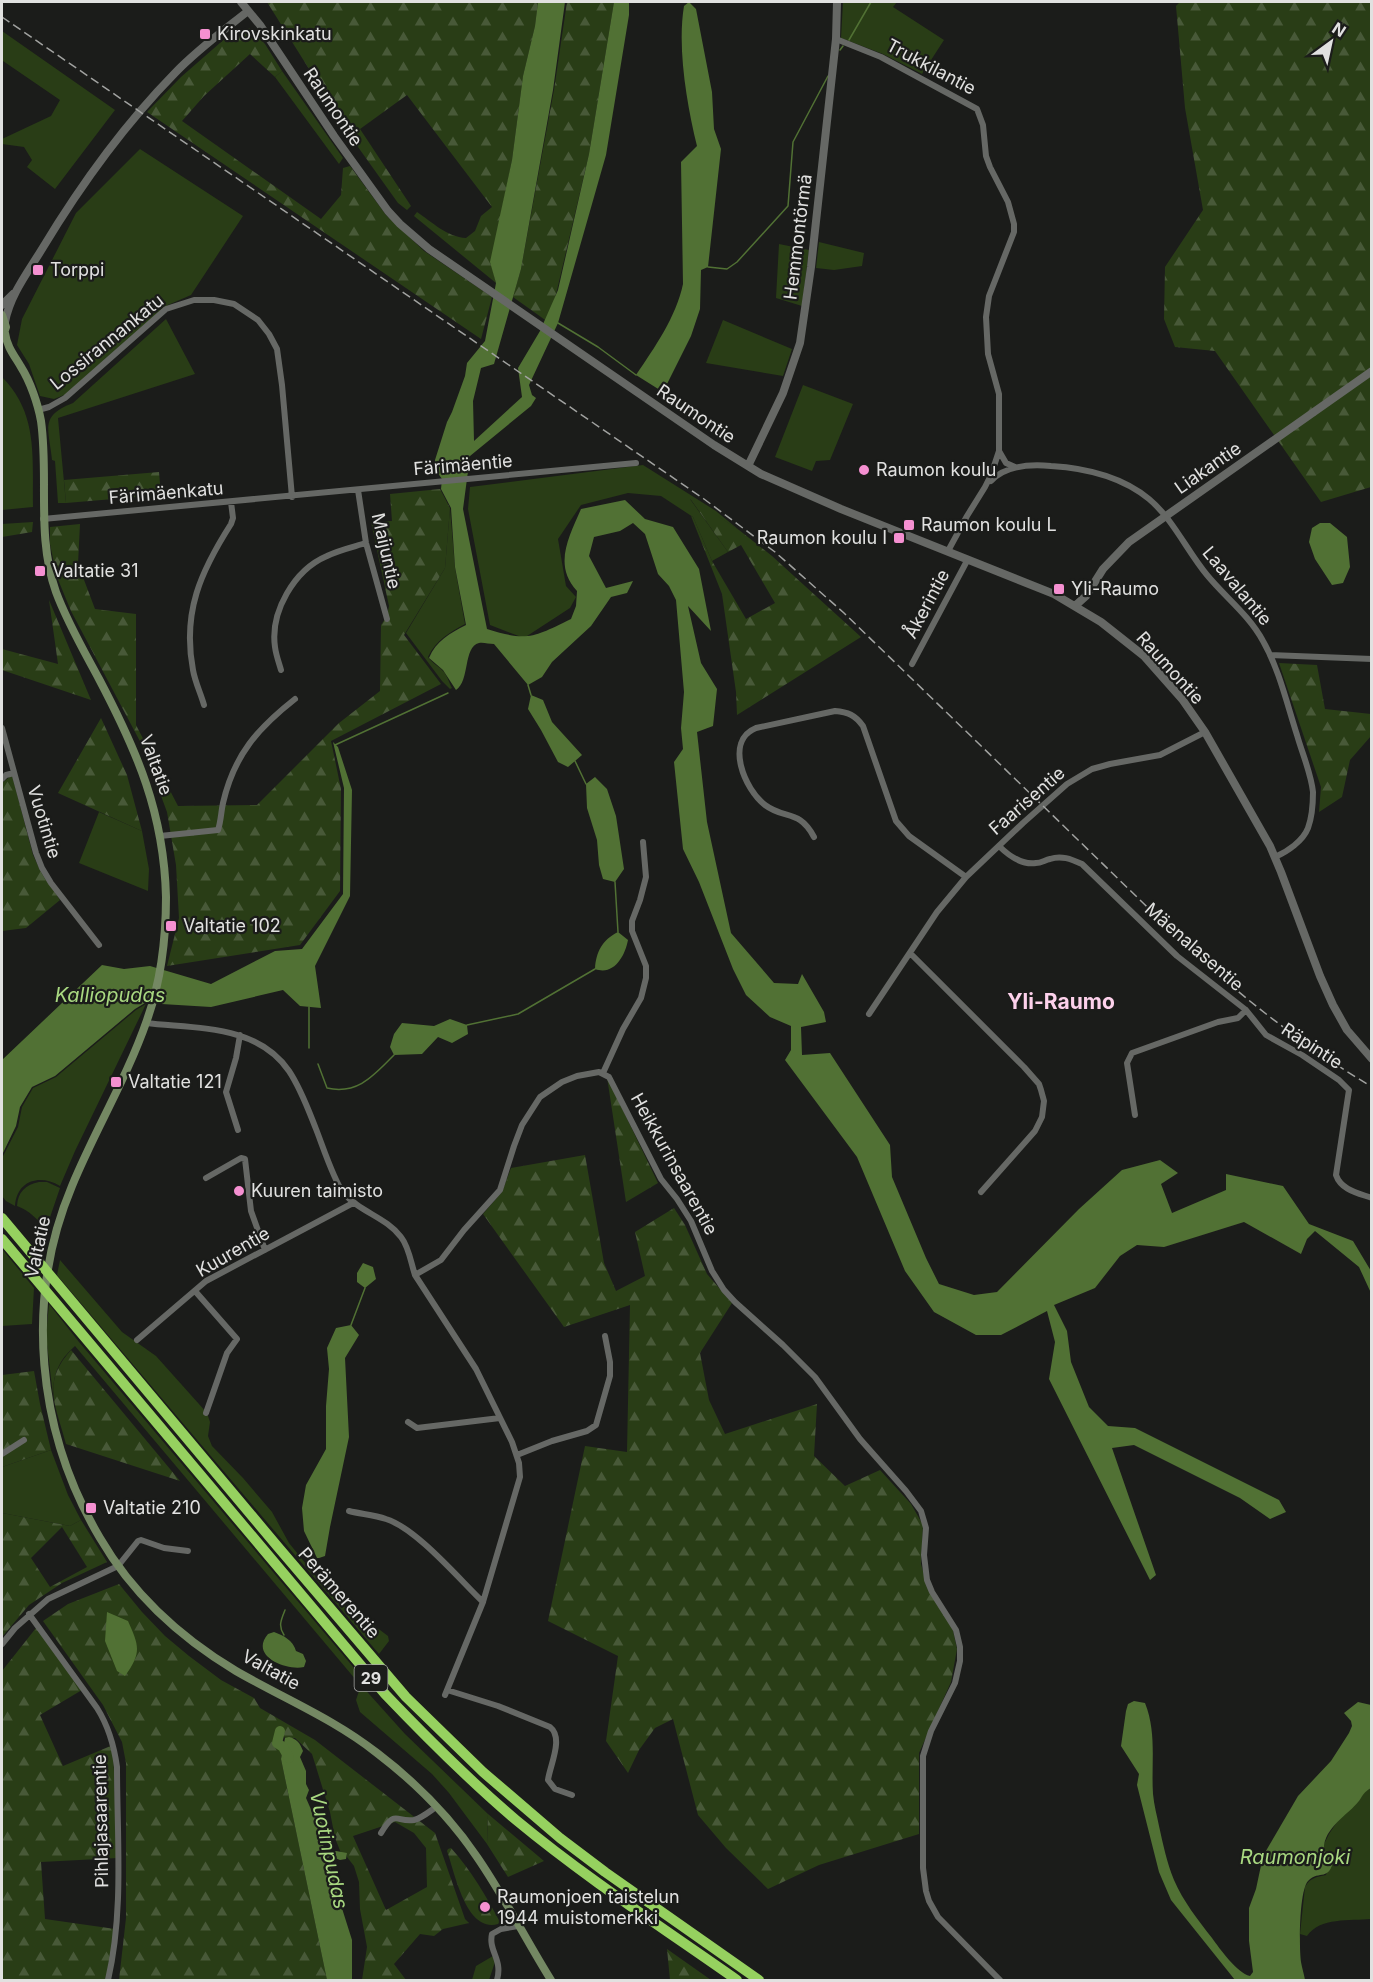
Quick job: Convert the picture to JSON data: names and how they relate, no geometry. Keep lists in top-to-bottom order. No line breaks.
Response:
{"streets":{"highway":["Perämerentie","29"],"main road":["Valtatie"],"street":["Trukkilantie","Raumontie","Hemmontörmä","Lossirannankatu","Färimäentie","Liakantie","Färimäenkatu","Maijuntie","Laavalantie","Åkerintie","Faarisentie","Vuotintie","Mäenalasentie","Räpintie","Heikkurinsaarentie","Kuurentie","Pihlajasaarentie"]},"crossings":[["Trukkilantie","Raumontie"],["Trukkilantie","Hemmontörmä"],["Trukkilantie","Laavalantie"],["Raumontie","Hemmontörmä"],["Raumontie","Liakantie"],["Raumontie","Laavalantie"],["Raumontie","Åkerintie"],["Raumontie","Faarisentie"],["Lossirannankatu","Färimäentie"],["Lossirannankatu","Färimäenkatu"],["Lossirannankatu","Valtatie"],["Färimäentie","Färimäenkatu"],["Färimäentie","Maijuntie"],["Liakantie","Laavalantie"],["Färimäenkatu","Valtatie"],["Faarisentie","Mäenalasentie"],["Mäenalasentie","Räpintie"]],"districts":["Yli-Raumo"],"water":["Kalliopudas","Vuotinpudas","Raumonjoki"],"places":{"transit":["Kirovskinkatu","Torppi","Raumon koulu L","Raumon koulu I","Valtatie 31","Yli-Raumo","Valtatie 102","Valtatie 121","Valtatie 210"],"other":["Raumon koulu","Kuuren taimisto","Raumonjoen taistelun 1944 muistomerkki"]},"north":"top right"}
